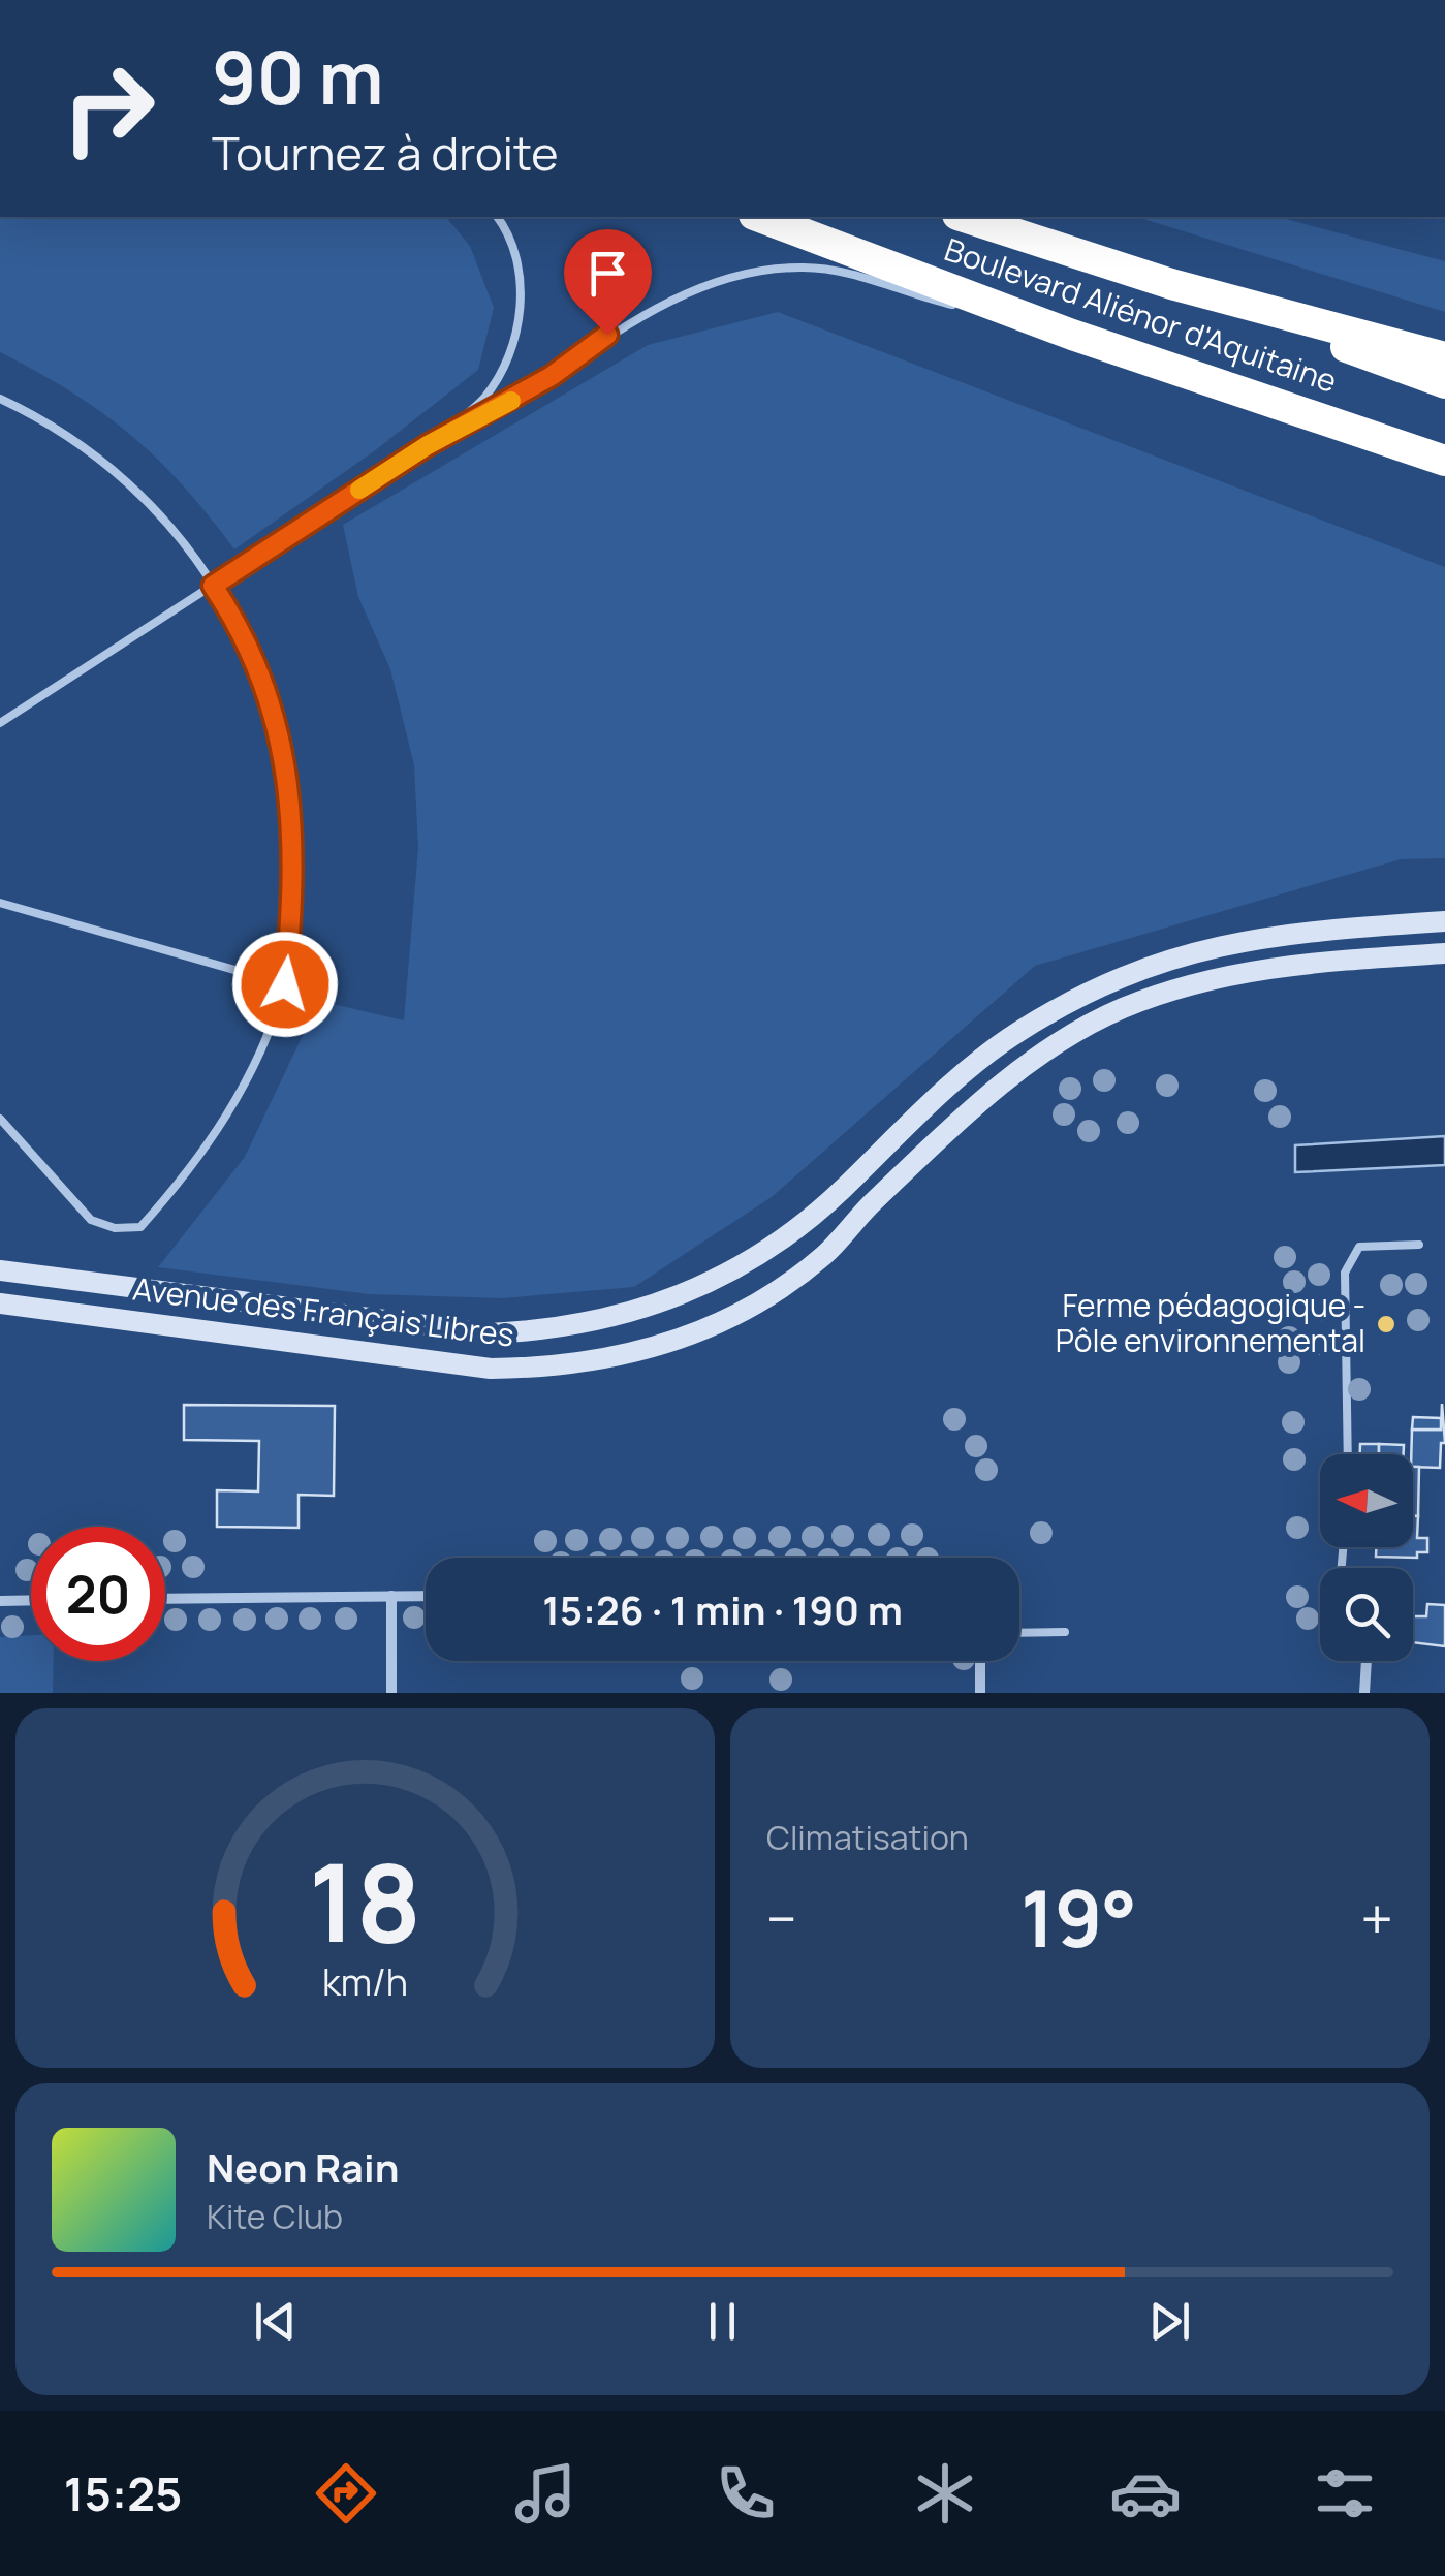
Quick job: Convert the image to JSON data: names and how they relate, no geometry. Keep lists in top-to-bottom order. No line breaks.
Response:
{"streets":{"highway":["Boulevard Aliénor d'Aquitaine"],"street":["Avenue des Français Libres"]},"places":["Ferme pédagogique - Pôle environnemental"],"north":"left","page":{"turn":["90 m","Tournez à droite"],"limit":"20","trip":"15:26 · 1 min · 190 m","tile":"Climatisation","heat":["−","19°","+"],"song":["Neon Rain","Kite Club"],"tabs":"15:25","gauge":["18","km/h"]}}
